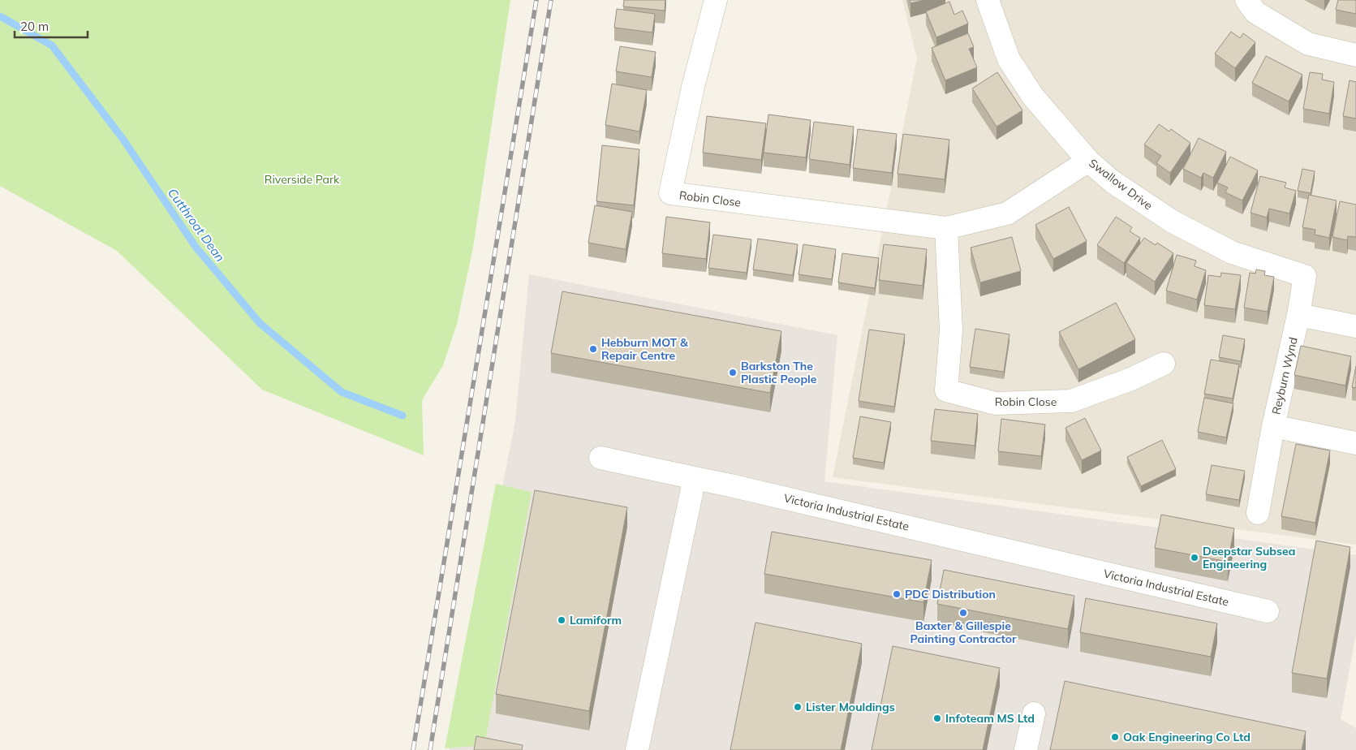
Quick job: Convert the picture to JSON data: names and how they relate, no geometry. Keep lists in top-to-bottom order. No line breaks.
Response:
{"streets":{"street":["Swallow Drive","Robin Close","Reyburn Wynd","Victoria Industrial Estate"]},"crossings":[["Swallow Drive","Robin Close"],["Swallow Drive","Reyburn Wynd"]],"water":["Cutthroat Dean"],"parks":["Riverside Park"],"places":["Hebburn MOT & Repair Centre","Barkston The Plastic People","Deepstar Subsea Engineering","PDC Distribution","Baxter & Gillespie Painting Contractor","Lamiform","Lister Mouldings","Infoteam MS Ltd","Oak Engineering Co Ltd"],"scale_bar":"20 m"}
